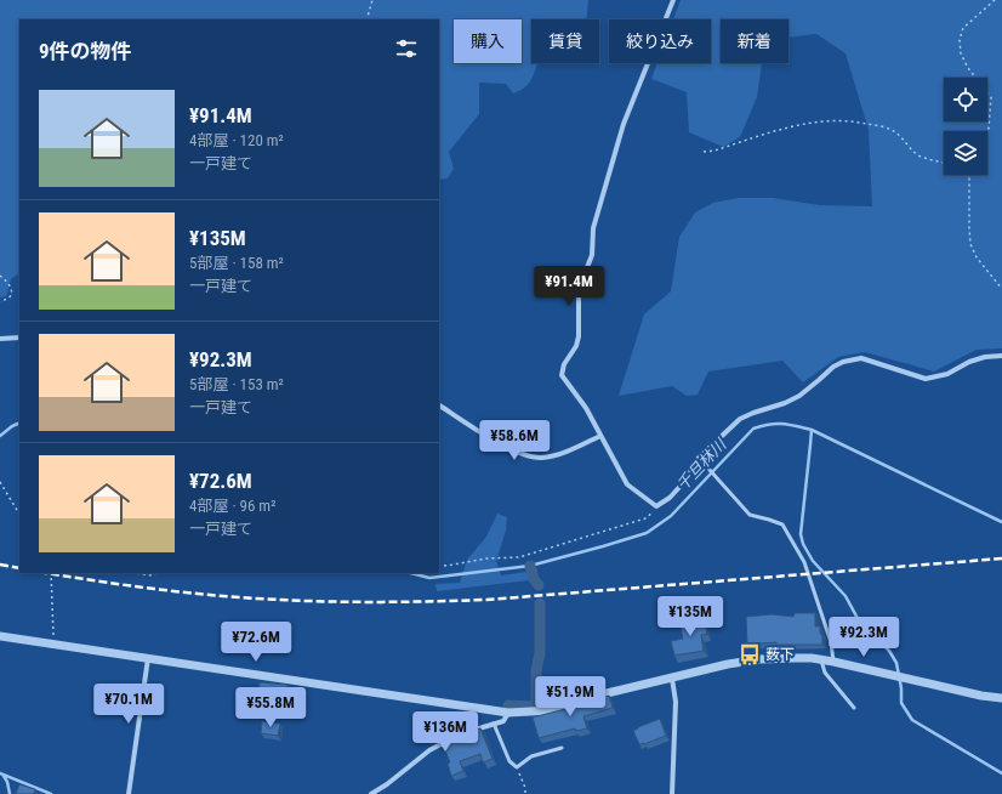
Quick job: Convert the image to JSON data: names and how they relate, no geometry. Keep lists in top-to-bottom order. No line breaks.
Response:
{"water":["千旦林川"],"places":{"bus stop":["薮下"]},"page":{"chip":["購入","賃貸","絞り込み","新着"],"heading":"9件の物件","list":[{"name":"¥91.4M","note":"4部屋 · 120 m² · 一戸建て"},{"name":"¥135M","note":"5部屋 · 158 m² · 一戸建て"},{"name":"¥92.3M","note":"5部屋 · 153 m² · 一戸建て"},{"name":"¥72.6M","note":"4部屋 · 96 m² · 一戸建て"}],"price":["¥91.4M","¥58.6M","¥135M","¥92.3M","¥72.6M","¥51.9M","¥70.1M","¥55.8M","¥136M"]}}
